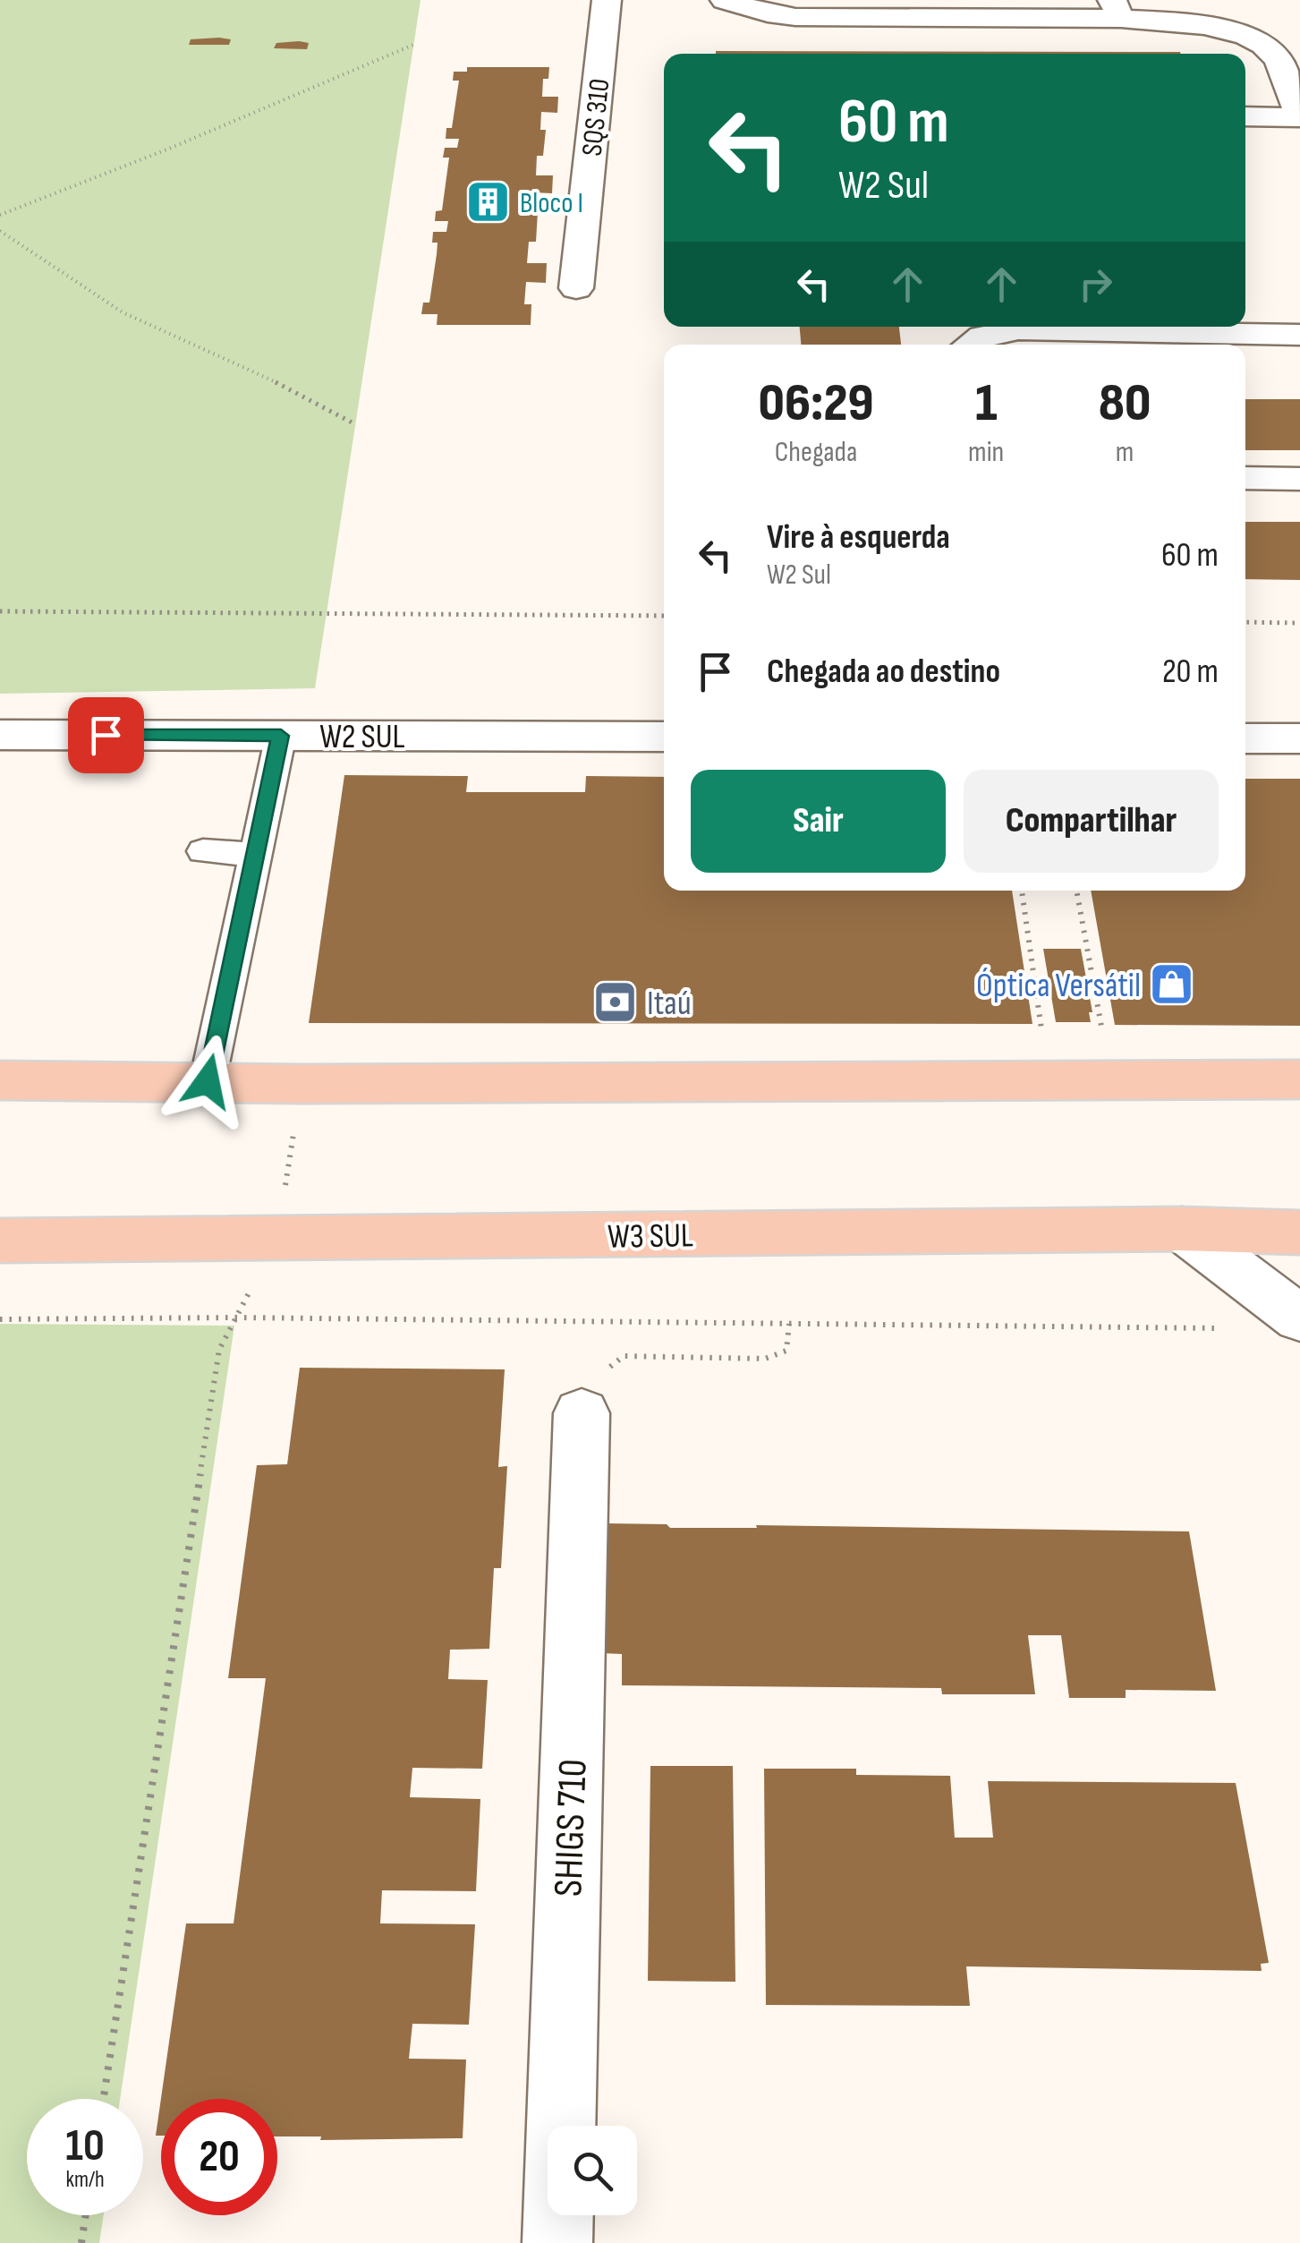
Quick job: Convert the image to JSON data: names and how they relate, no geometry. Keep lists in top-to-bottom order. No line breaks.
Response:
{"streets":{"main road":["W3 SUL"],"street":["SQS 310","W2 SUL","SHIGS 710"]},"places":{"building":["Bloco I"],"shop":["Óptica Versátil"],"bank":["Itaú"]},"page":{"turn":["60 m","W2 Sul"],"eta":["06:29","Chegada","1","min","80","m"],"list":[{"name":"Vire à esquerda","note":"W2 Sul","value":"60 m"},{"name":"Chegada ao destino","value":"20 m"}],"buttons":["Sair","Compartilhar"],"speed":"10 km/h","limit":"20"}}
